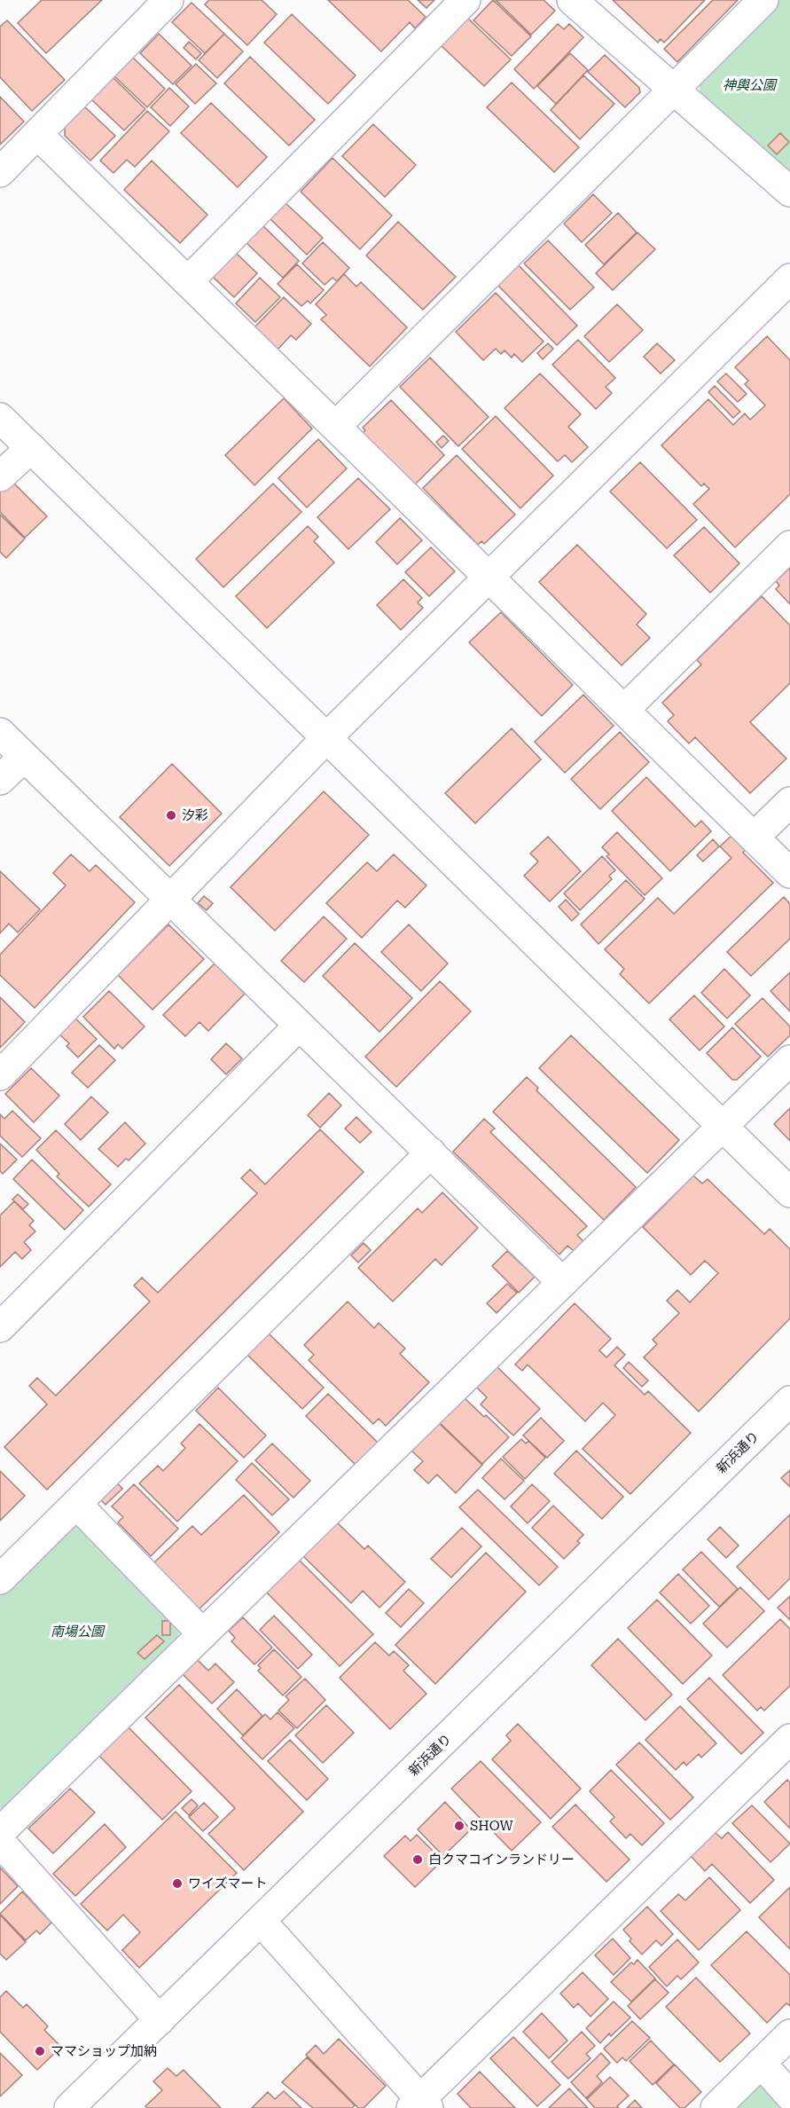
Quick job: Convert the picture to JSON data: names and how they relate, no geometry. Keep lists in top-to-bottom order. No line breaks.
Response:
{"streets":{"street":["新浜通り"]},"parks":["神輿公園","南場公園"],"places":["汐彩","SHOW","白クマコインランドリー","ワイズマート","ママショップ加納"]}
